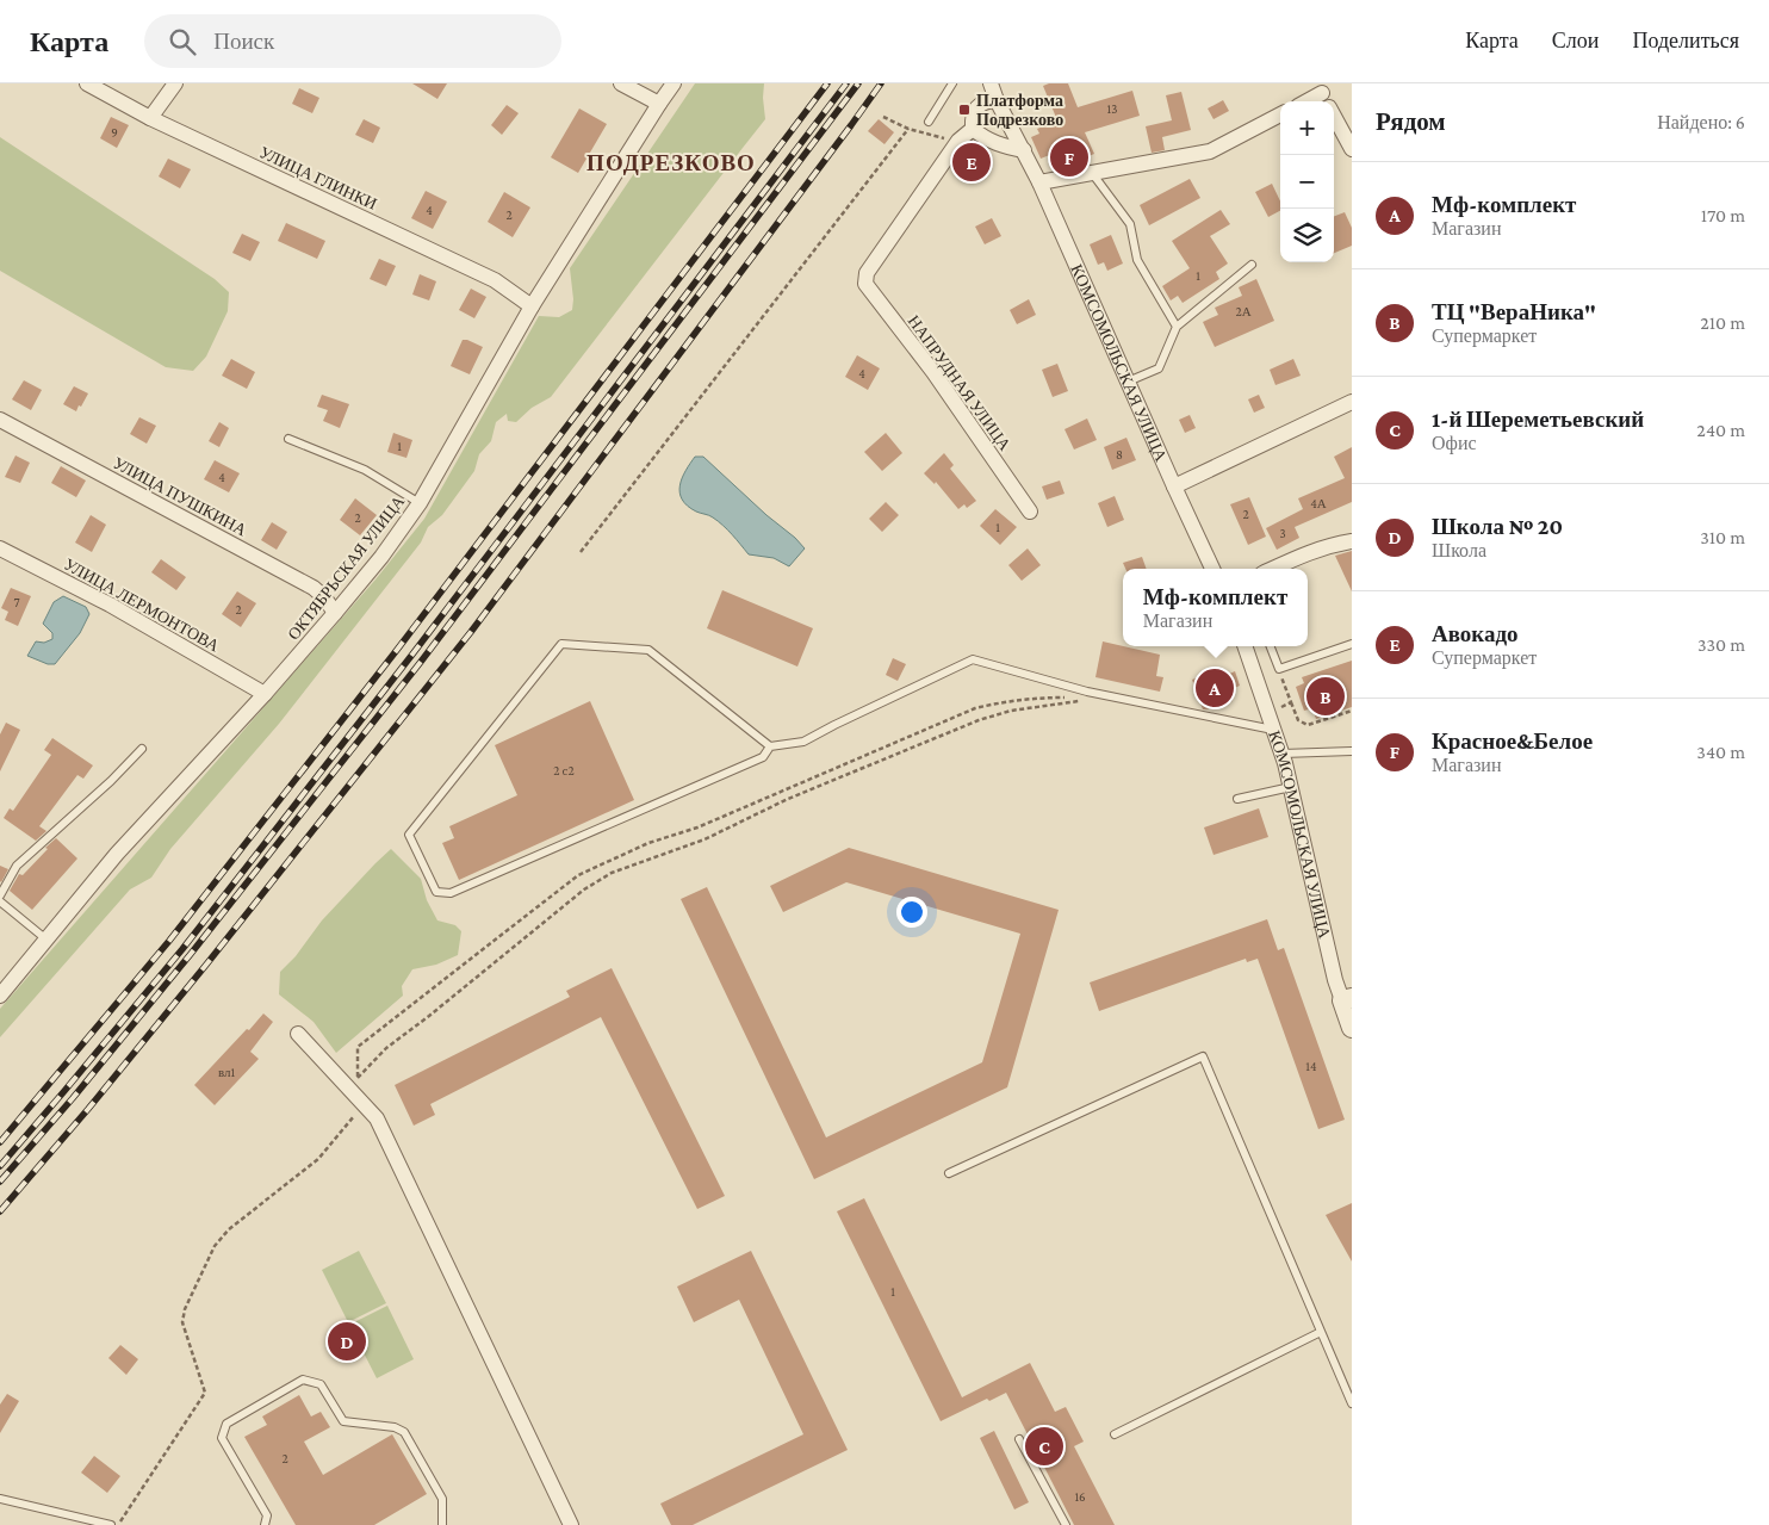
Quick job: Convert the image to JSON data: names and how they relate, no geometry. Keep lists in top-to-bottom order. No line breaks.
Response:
{"streets":{"street":["УЛИЦА ГЛИНКИ","КОМСОМОЛЬСКАЯ УЛИЦА","НАПРУДНАЯ УЛИЦА","УЛИЦА ПУШКИНА","ОКТЯБРЬСКАЯ УЛИЦА","УЛИЦА ЛЕРМОНТОВА"]},"crossings":[["УЛИЦА ГЛИНКИ","ОКТЯБРЬСКАЯ УЛИЦА"],["УЛИЦА ПУШКИНА","ОКТЯБРЬСКАЯ УЛИЦА"],["ОКТЯБРЬСКАЯ УЛИЦА","УЛИЦА ЛЕРМОНТОВА"]],"districts":["ПОДРЕЗКОВО"],"places":{"transit":["Платформа Подрезково"]},"house_numbers":["13","9","4","2","1","2А","4","1","8","4","4А","2","2","1","3","7","2","2 с2","14","вл1","1","2","16"],"page":{"header":"Карта","search":"Поиск","nav":["Карта","Слои","Поделиться"],"heading":["Рядом","Найдено: 6"],"map_buttons":["+","−"],"pins":["F","E","A","B","D","C"],"list":[{"mark":"A","name":"Мф-комплект","note":"Магазин","value":"170 m"},{"mark":"B","name":"ТЦ \"ВераНика\"","note":"Супермаркет","value":"210 m"},{"mark":"C","name":"1-й Шереметьевский","note":"Офис","value":"240 m"},{"mark":"D","name":"Школа № 20","note":"Школа","value":"310 m"},{"mark":"E","name":"Авокадо","note":"Супермаркет","value":"330 m"},{"mark":"F","name":"Красное&Белое","note":"Магазин","value":"340 m"}],"popup":["Мф-комплект","Магазин"]}}
